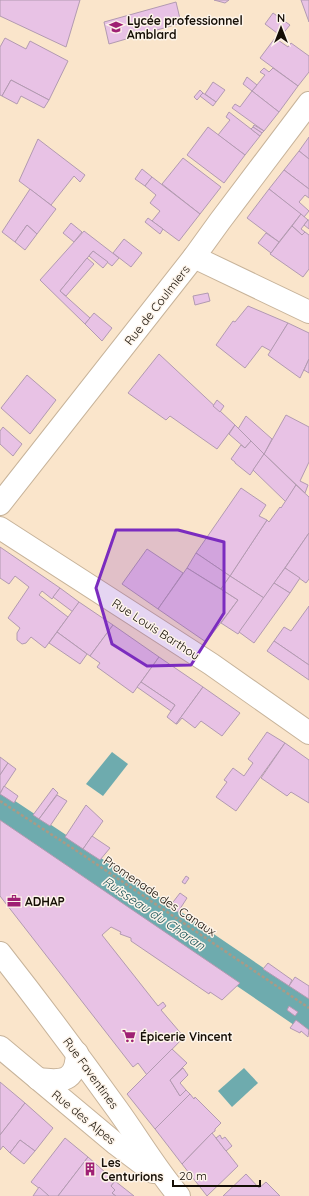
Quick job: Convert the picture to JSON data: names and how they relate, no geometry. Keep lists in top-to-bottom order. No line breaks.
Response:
{"streets":{"street":["Rue de Coulmiers","Rue Louis Barthou","Rue Faventines","Rue des Alpes"],"path":["Promenade des Canaux"]},"crossings":[["Rue Faventines","Rue des Alpes"]],"water":["Ruisseau du Charan"],"places":{"school or university":["Lycée professionnel Amblard"],"office":["ADHAP"],"supermarket":["Épicerie Vincent"],"building":["Les Centurions"]},"scale_bar":"20 m","north":"top"}
